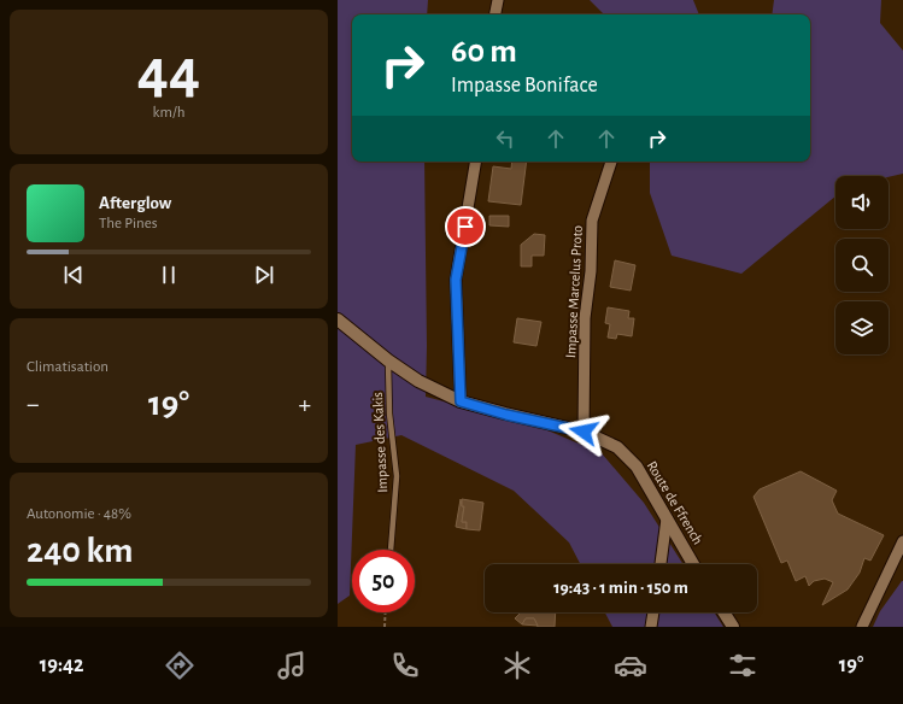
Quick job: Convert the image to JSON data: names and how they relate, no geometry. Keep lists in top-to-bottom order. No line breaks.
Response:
{"streets":{"main road":["Route de Ffrench"],"street":["Impasse Marcelus Proto"],"lane":["Impasse des Kakis"]},"crossings":[["Impasse Marcelus Proto","Route de Ffrench"],["Impasse des Kakis","Route de Ffrench"]],"page":{"tile":[["44","km/h"],"Climatisation",["Autonomie · 48%","240 km"]],"turn":["60 m","Impasse Boniface"],"song":["Afterglow","The Pines"],"heat":["−","19°","+"],"limit":"50","trip":"19:43 · 1 min · 150 m","tabs":["19:42","19°"]}}
